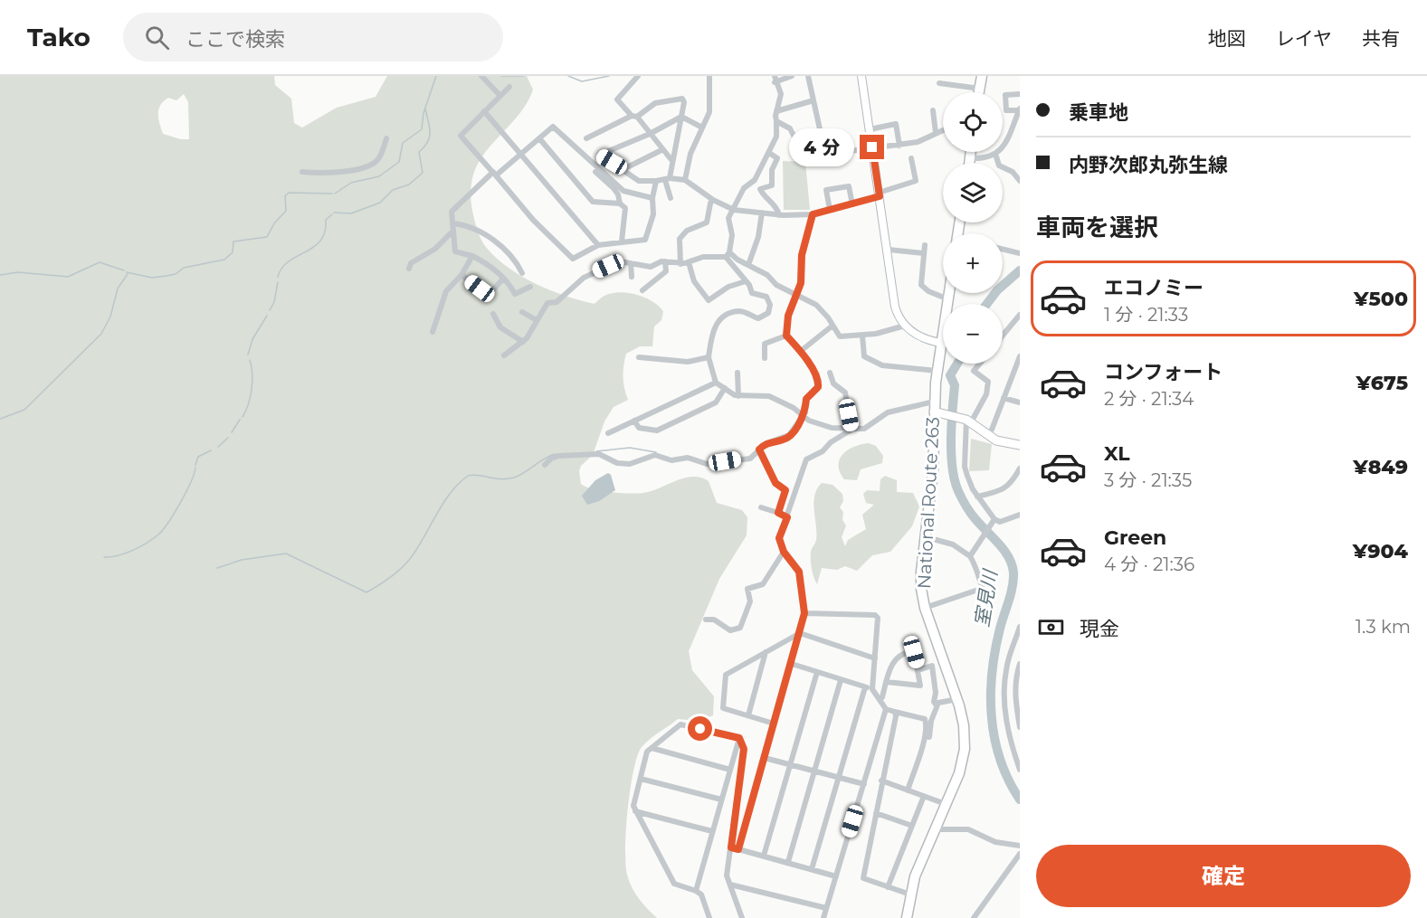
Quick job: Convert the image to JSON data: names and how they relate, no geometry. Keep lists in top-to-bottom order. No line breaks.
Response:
{"streets":{"highway":["National Route 263"]},"water":["室見川"],"page":{"header":"Tako","search":"ここで検索","nav":["地図","レイヤ","共有"],"banner":["乗車地","内野次郎丸弥生線"],"map_buttons":["+","−"],"bubble":"4 分","heading":"車両を選択","list":[{"name":"エコノミー","note":"1 分 · 21:33","value":"¥500"},{"name":"コンフォート","note":"2 分 · 21:34","value":"¥675"},{"name":"XL","note":"3 分 · 21:35","value":"¥849"},{"name":"Green","note":"4 分 · 21:36","value":"¥904"}],"pay":["現金","1.3 km"],"buttons":"確定"}}
